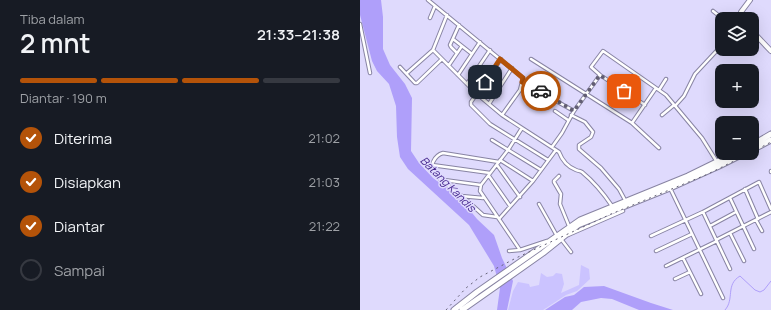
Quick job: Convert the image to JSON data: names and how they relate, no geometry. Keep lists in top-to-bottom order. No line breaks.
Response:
{"water":["Batang Kandis"],"page":{"heading":["2 mnt","Tiba dalam","21:33–21:38"],"map_buttons":["+","−"],"bar":"Diantar · 190 m","list":[["Diterima","21:02"],["Disiapkan","21:03"],["Diantar","21:22"],"Sampai"]}}
